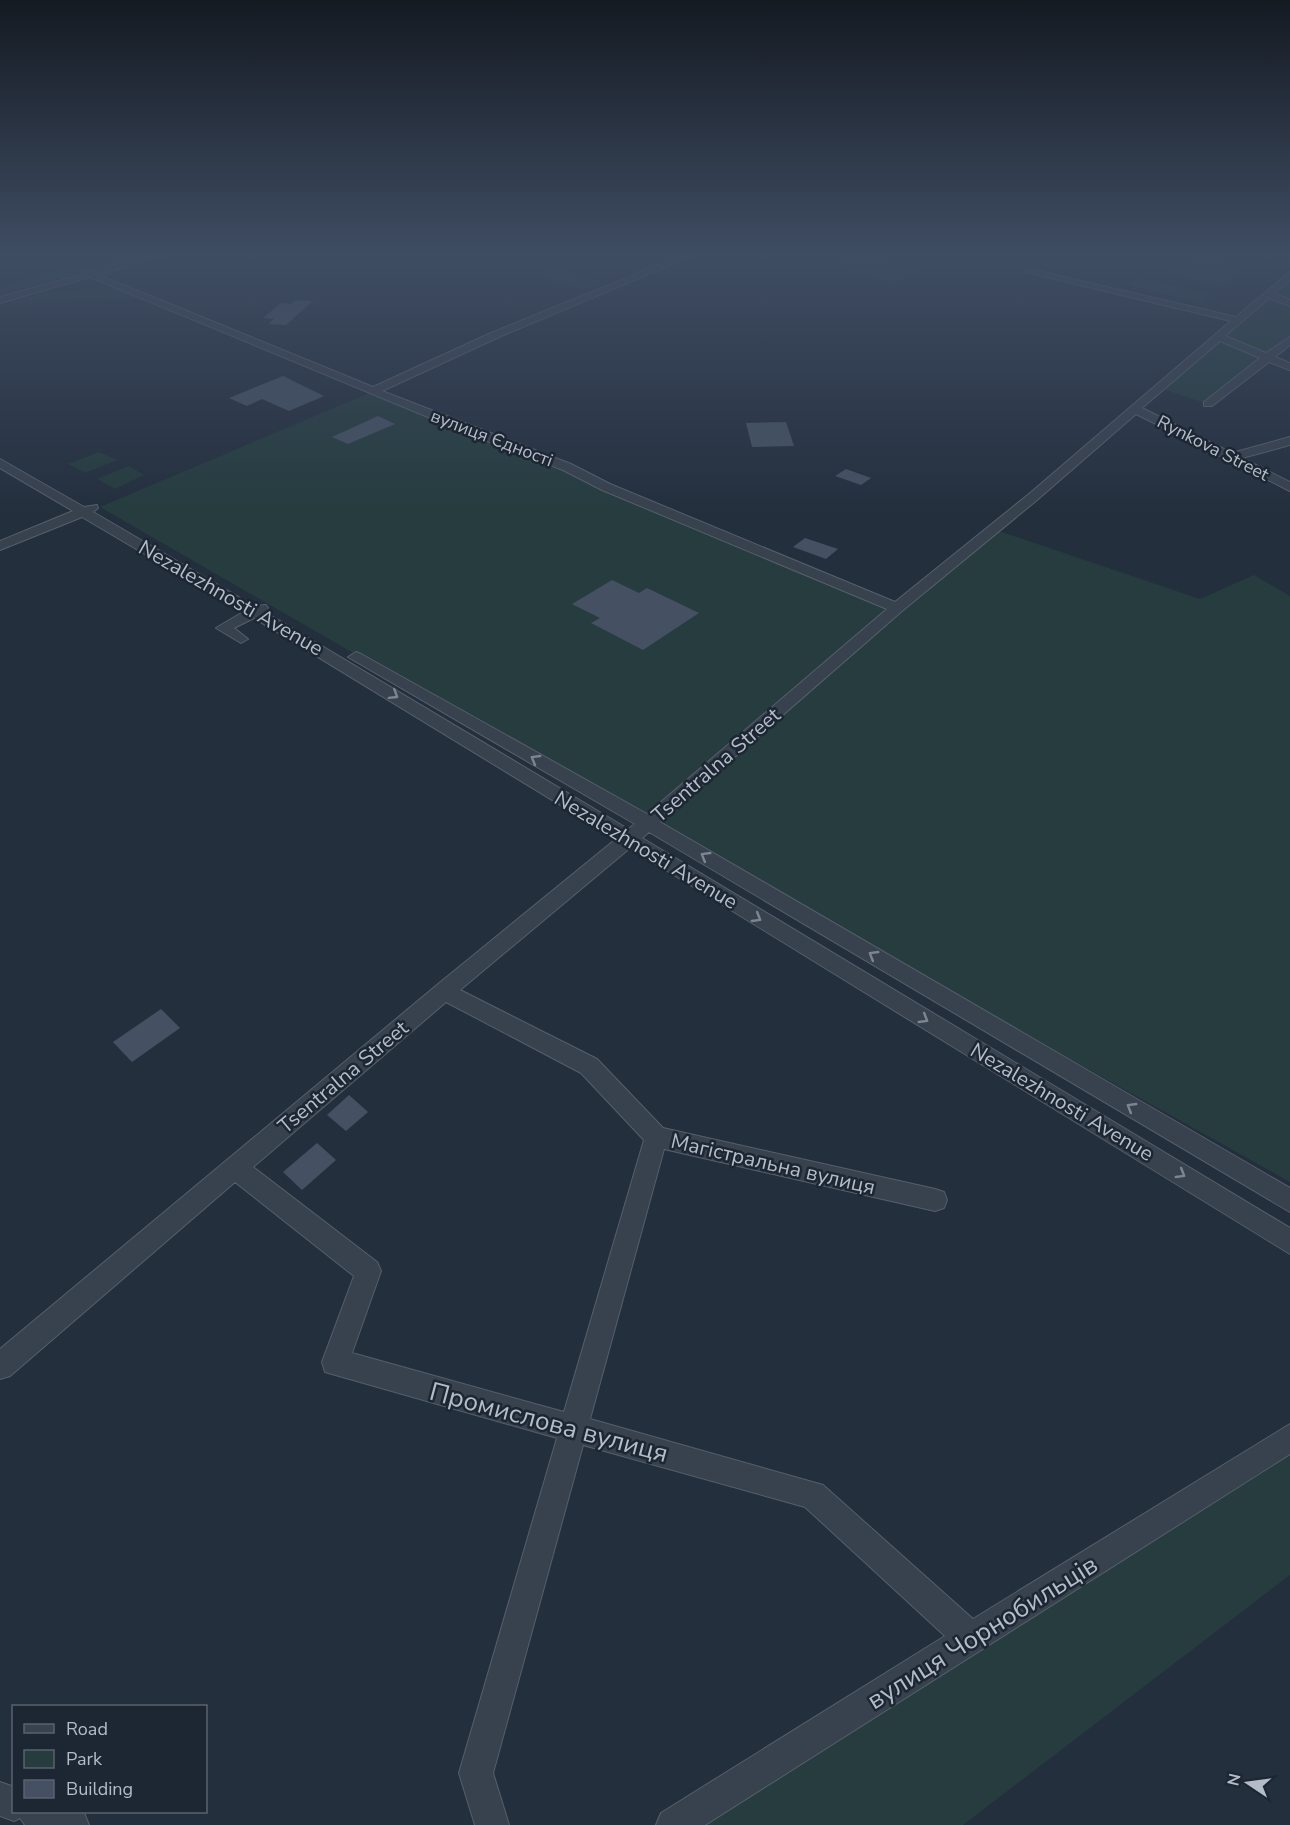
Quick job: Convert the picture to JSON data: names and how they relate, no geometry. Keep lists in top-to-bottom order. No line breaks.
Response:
{"streets":{"street":["вулиця Єдності","Rynkova Street","Nezalezhnosti Avenue","Tsentralna Street","Магістральна вулиця","Промислова вулиця","вулиця Чорнобильців"]},"crossings":[["вулиця Єдності","Tsentralna Street"],["Rynkova Street","Tsentralna Street"],["Nezalezhnosti Avenue","Tsentralna Street"],["Tsentralna Street","Магістральна вулиця"],["Tsentralna Street","Промислова вулиця"],["Промислова вулиця","вулиця Чорнобильців"]],"legend":["Road","Park","Building"],"north":"left"}
